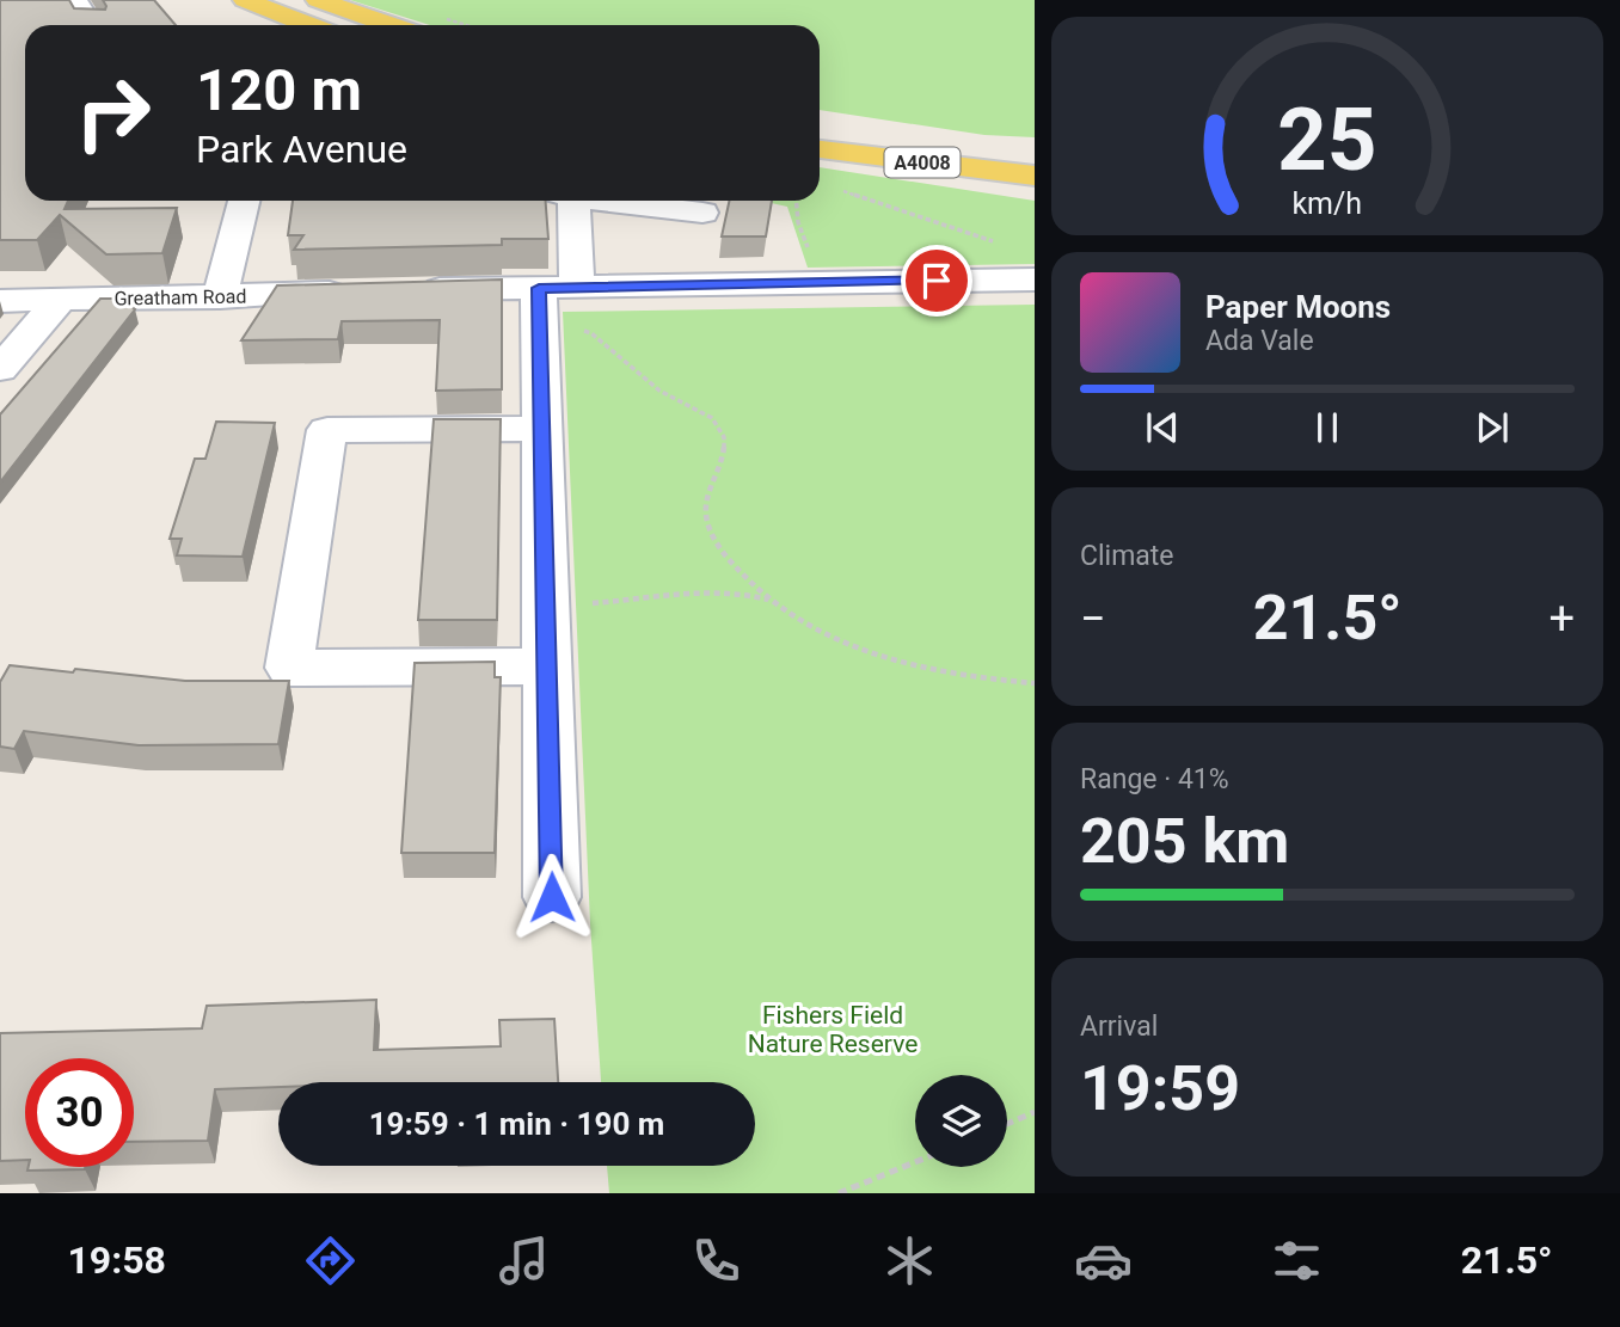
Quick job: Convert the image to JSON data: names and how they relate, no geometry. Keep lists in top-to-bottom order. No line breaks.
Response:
{"streets":{"main road":["A4008"],"street":["Greatham Road"]},"parks":["Fishers Field Nature Reserve"],"page":{"turn":["120 m","Park Avenue"],"song":["Paper Moons","Ada Vale"],"tile":["Climate",["Range · 41%","205 km"],["Arrival","19:59"]],"heat":["−","21.5°","+"],"limit":"30","trip":"19:59 · 1 min · 190 m","tabs":["19:58","21.5°"],"gauge":["25","km/h"]}}
